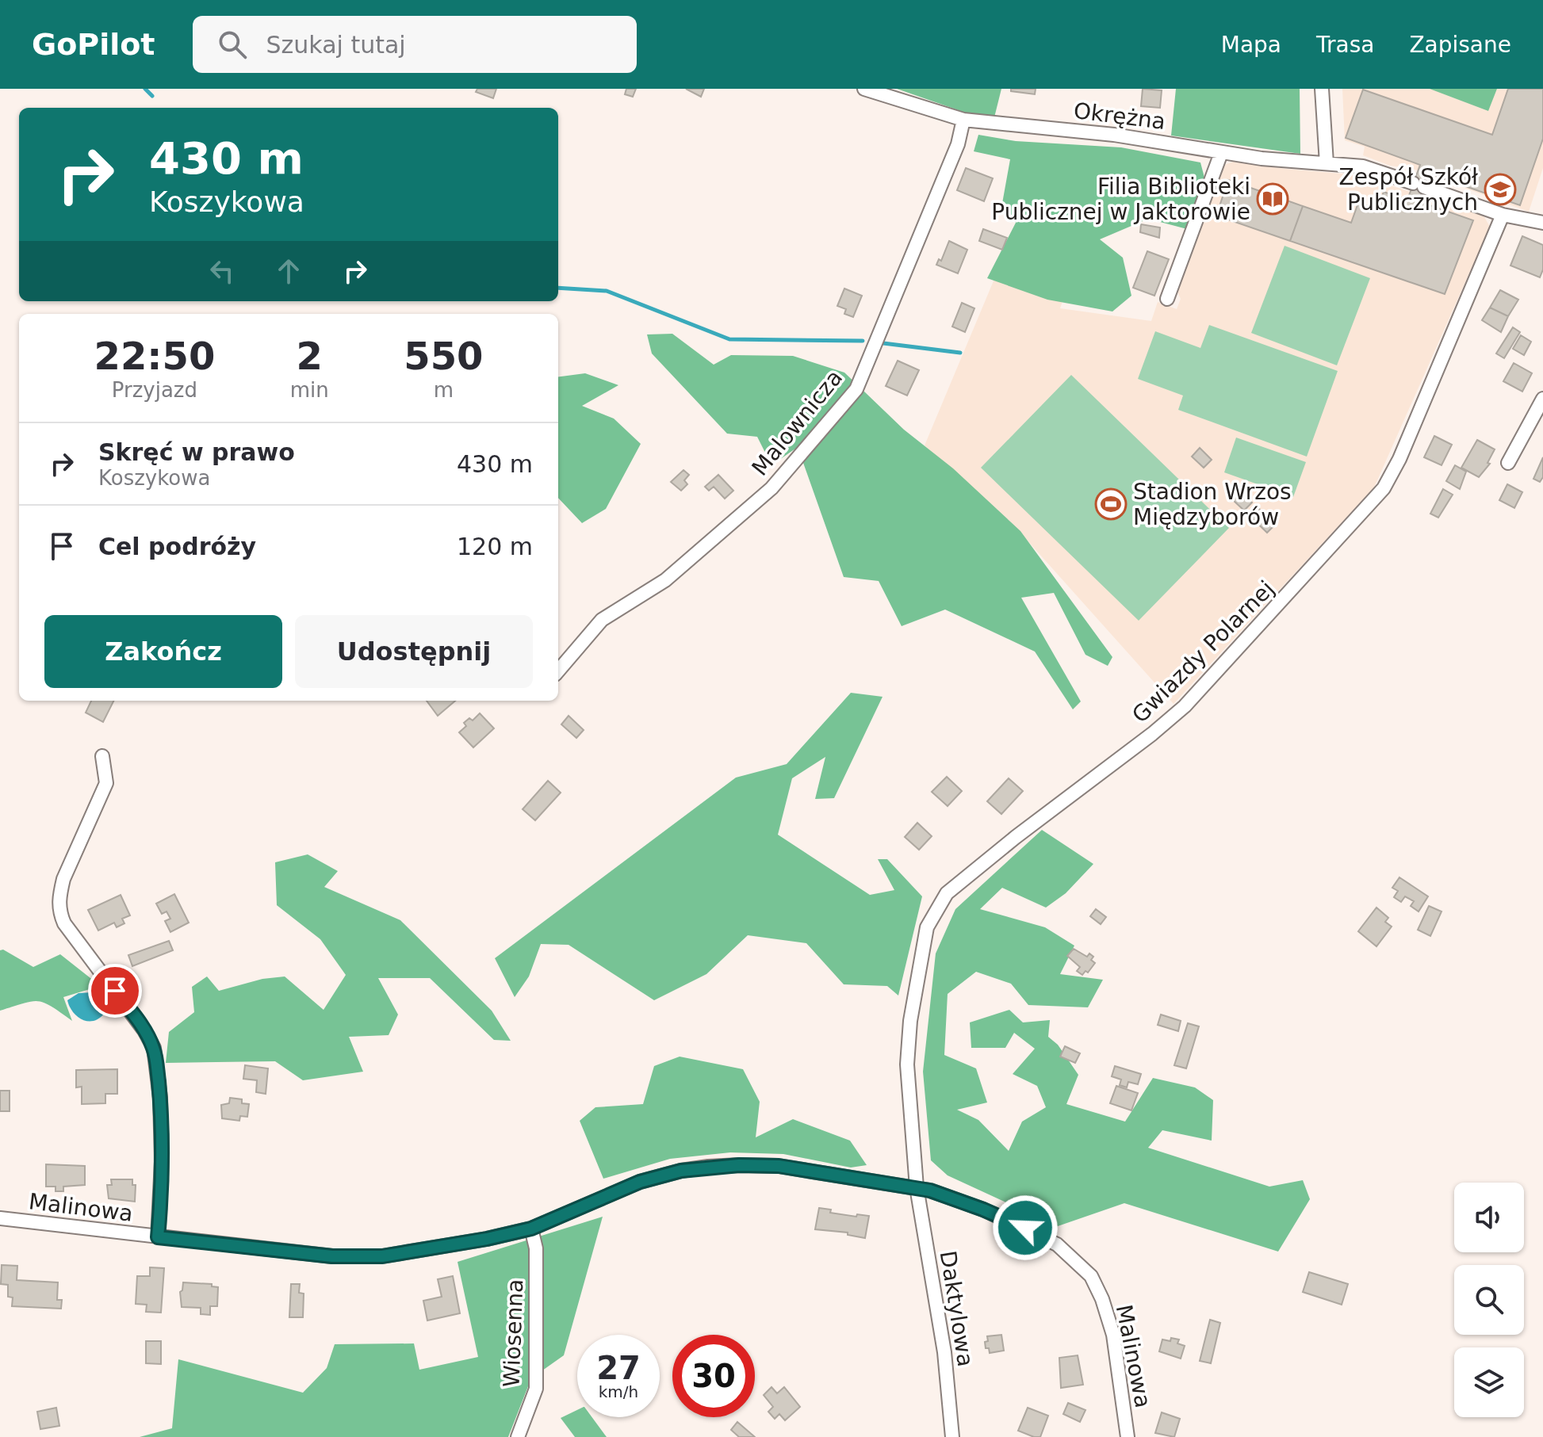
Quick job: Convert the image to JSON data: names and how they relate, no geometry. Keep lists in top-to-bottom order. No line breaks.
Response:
{"streets":{"street":["Okrężna","Malownicza","Gwiazdy Polarnej","Malinowa","Daktylowa","Wiosenna"]},"crossings":[["Okrężna","Malownicza"],["Okrężna","Gwiazdy Polarnej"],["Gwiazdy Polarnej","Malinowa"],["Gwiazdy Polarnej","Daktylowa"],["Malinowa","Daktylowa"],["Malinowa","Wiosenna"]],"places":{"school or university":["Zespół Szkół Publicznych"],"library":["Filia Biblioteki Publicznej w Jaktorowie"],"sports":["Stadion Wrzos Międzyborów"]},"page":{"header":"GoPilot","search":"Szukaj tutaj","nav":["Mapa","Trasa","Zapisane"],"turn":["430 m","Koszykowa"],"eta":["22:50","Przyjazd","2","min","550","m"],"list":[{"name":"Skręć w prawo","note":"Koszykowa","value":"430 m"},{"name":"Cel podróży","value":"120 m"}],"buttons":["Zakończ","Udostępnij"],"speed":"27 km/h","limit":"30"}}
